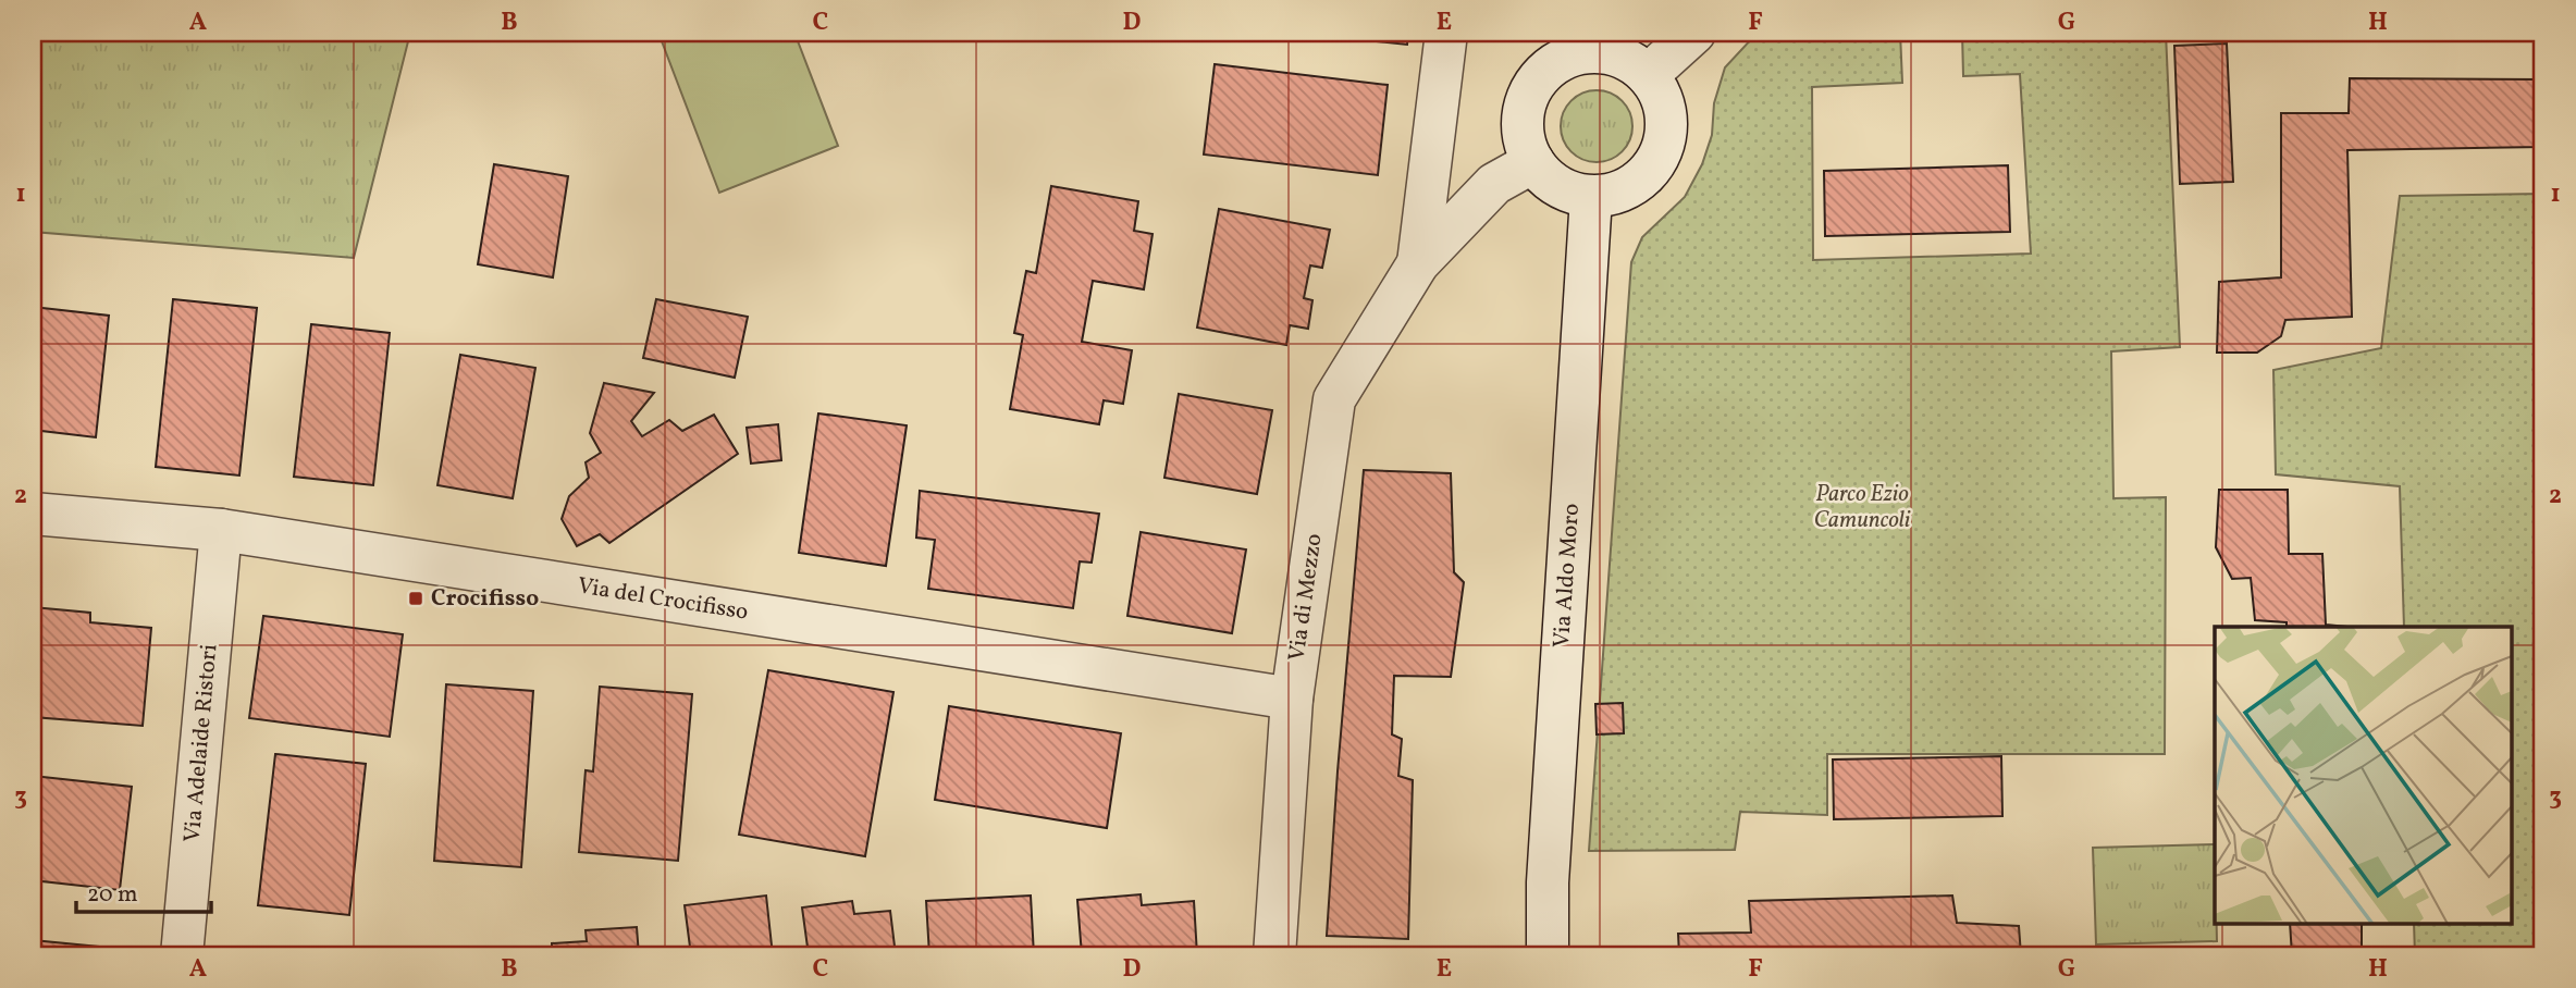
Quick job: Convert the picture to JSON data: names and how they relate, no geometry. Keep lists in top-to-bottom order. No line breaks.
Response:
{"streets":{"street":["Via Aldo Moro","Via di Mezzo","Via del Crocifisso","Via Adelaide Ristori"]},"crossings":[["Via Aldo Moro","Via di Mezzo"],["Via di Mezzo","Via del Crocifisso"],["Via del Crocifisso","Via Adelaide Ristori"]],"parks":["Parco Ezio Camuncoli"],"places":{"transit":["Crocifisso"]},"scale_bar":"20 m","grid":{"columns":["A","B","C","D","E","F","G","H"],"rows":["1","2","3"]}}
